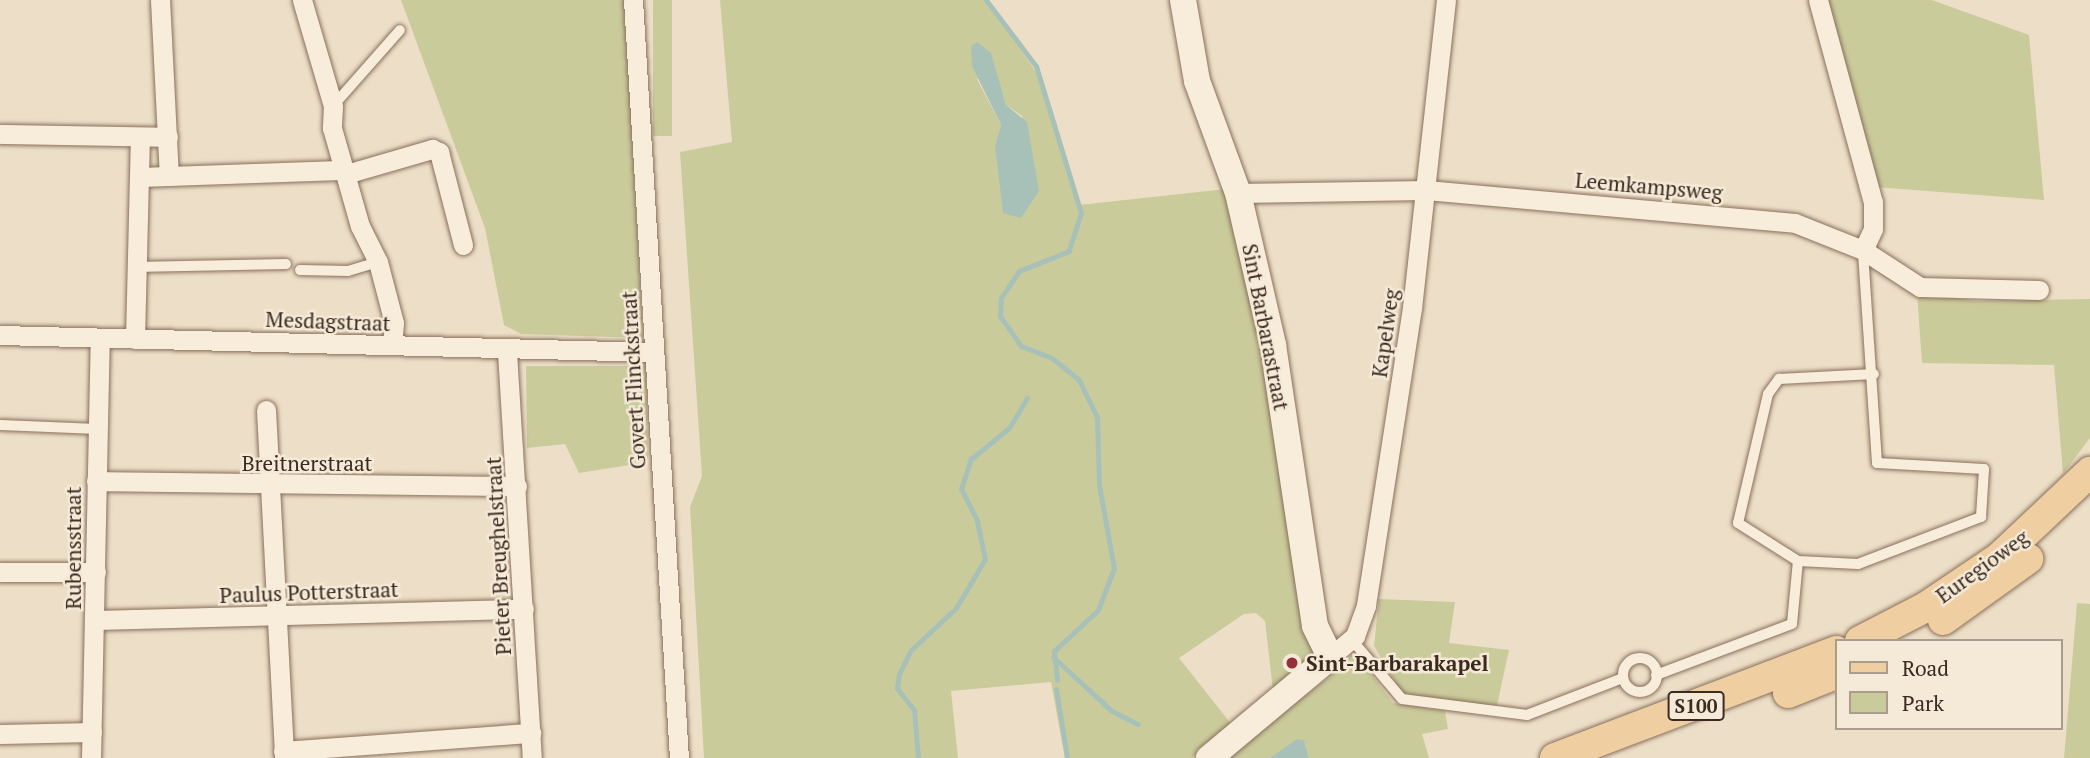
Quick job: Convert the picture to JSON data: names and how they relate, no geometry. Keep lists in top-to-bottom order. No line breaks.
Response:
{"streets":{"main road":["Euregioweg","S100"],"street":["Leemkampsweg","Mesdagstraat","Sint Barbarastraat","Kapelweg","Govert Flinckstraat","Breitnerstraat","Rubensstraat","Pieter Breughelstraat","Paulus Potterstraat"]},"crossings":[["Leemkampsweg","Sint Barbarastraat"],["Leemkampsweg","Kapelweg"],["Mesdagstraat","Govert Flinckstraat"],["Mesdagstraat","Rubensstraat"],["Mesdagstraat","Pieter Breughelstraat"],["Breitnerstraat","Rubensstraat"],["Breitnerstraat","Pieter Breughelstraat"],["Rubensstraat","Paulus Potterstraat"],["Pieter Breughelstraat","Paulus Potterstraat"]],"places":["Sint-Barbarakapel"],"legend":["Road","Park"]}
